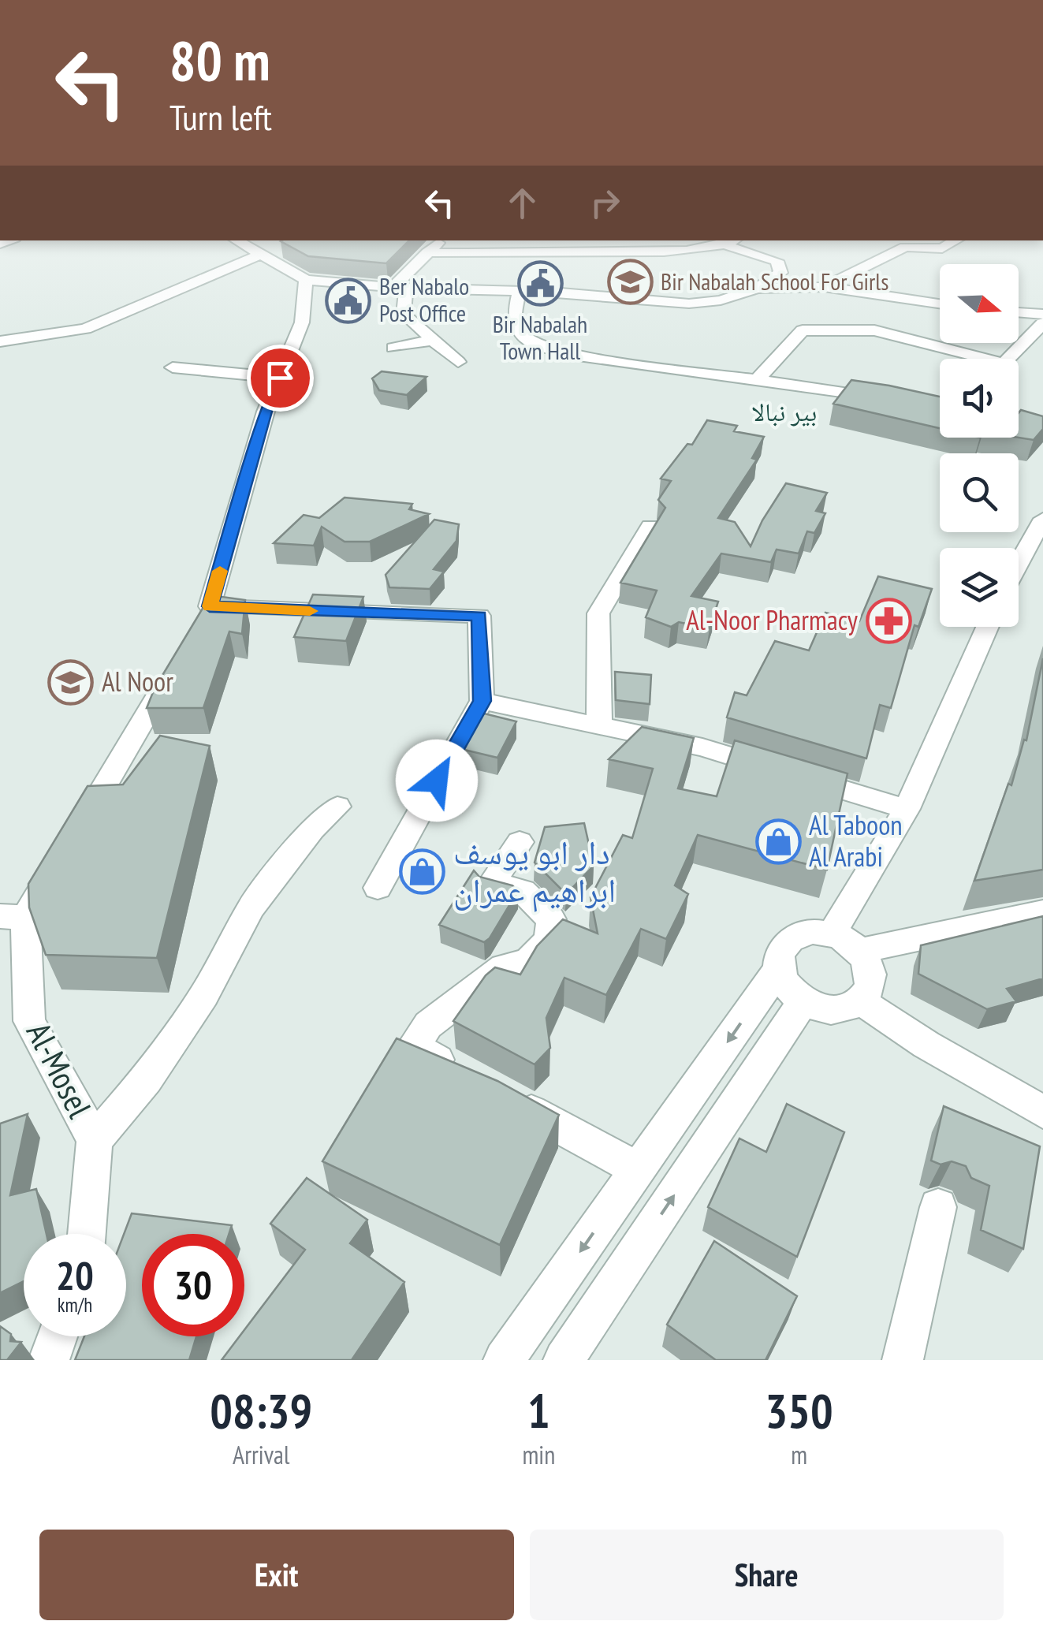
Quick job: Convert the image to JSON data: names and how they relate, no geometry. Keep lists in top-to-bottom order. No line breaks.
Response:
{"streets":{"street":["Al-Mosel"]},"districts":["بير نبالا"],"places":{"school or university":["Bir Nabalah School For Girls","Al Noor"],"public building":["Bir Nabalah Town Hall","Ber Nabalo Post Office"],"pharmacy":["Al-Noor Pharmacy"],"shop":["Al Taboon Al Arabi","دار ابو يوسف ابراهيم عمران"]},"north":"right","page":{"turn":["80 m","Turn left"],"speed":"20 km/h","limit":"30","eta":["08:39","Arrival","1","min","350","m"],"buttons":["Exit","Share"]}}
